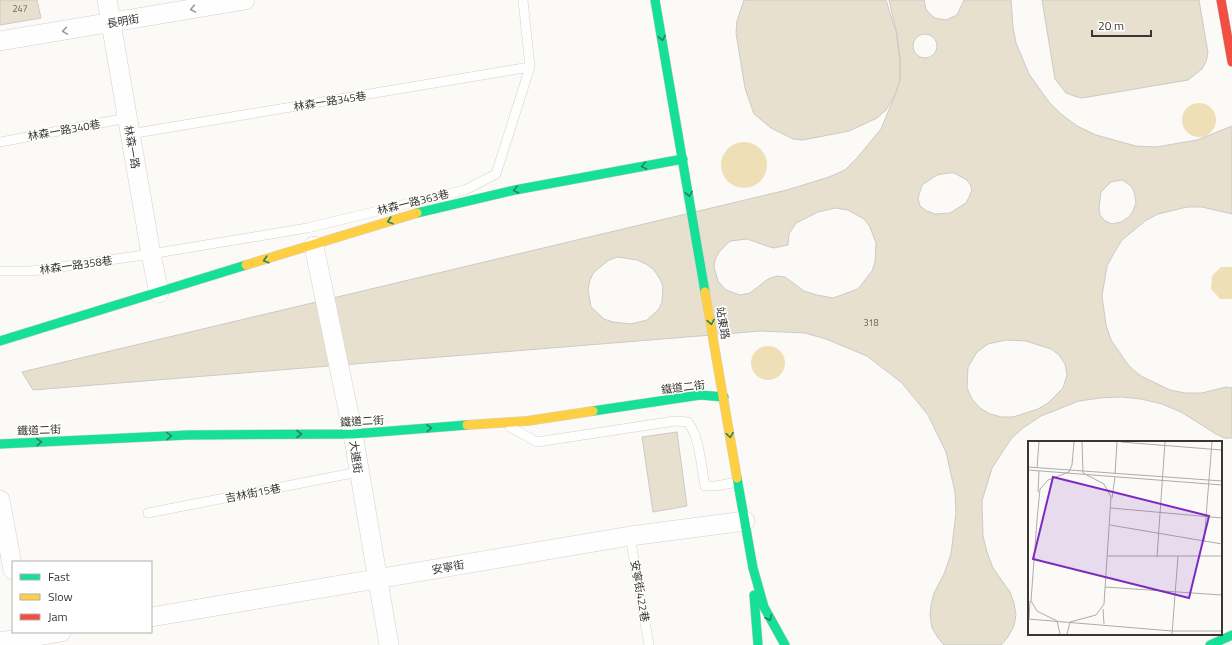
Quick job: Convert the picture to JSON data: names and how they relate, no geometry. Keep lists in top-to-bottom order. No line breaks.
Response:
{"streets":{"street":["長明街","林森一路","站東路","鐵道二街","大連街","安寧街"],"lane":["林森一路345巷","林森一路340巷","林森一路363巷","林森一路358巷","吉林街15巷","安寧街422巷"]},"crossings":[["長明街","林森一路"],["林森一路345巷","林森一路340巷"],["林森一路345巷","林森一路"],["林森一路345巷","林森一路363巷"],["林森一路340巷","林森一路"],["林森一路","林森一路363巷"],["林森一路","林森一路358巷"],["林森一路363巷","林森一路358巷"],["站東路","鐵道二街"],["站東路","安寧街"],["鐵道二街","大連街"],["大連街","吉林街15巷"],["大連街","安寧街"],["安寧街","安寧街422巷"]],"one_way":["長明街","站東路","鐵道二街"],"house_numbers":["247","318"],"legend":["Fast","Slow","Jam"],"scale_bar":"20 m"}
